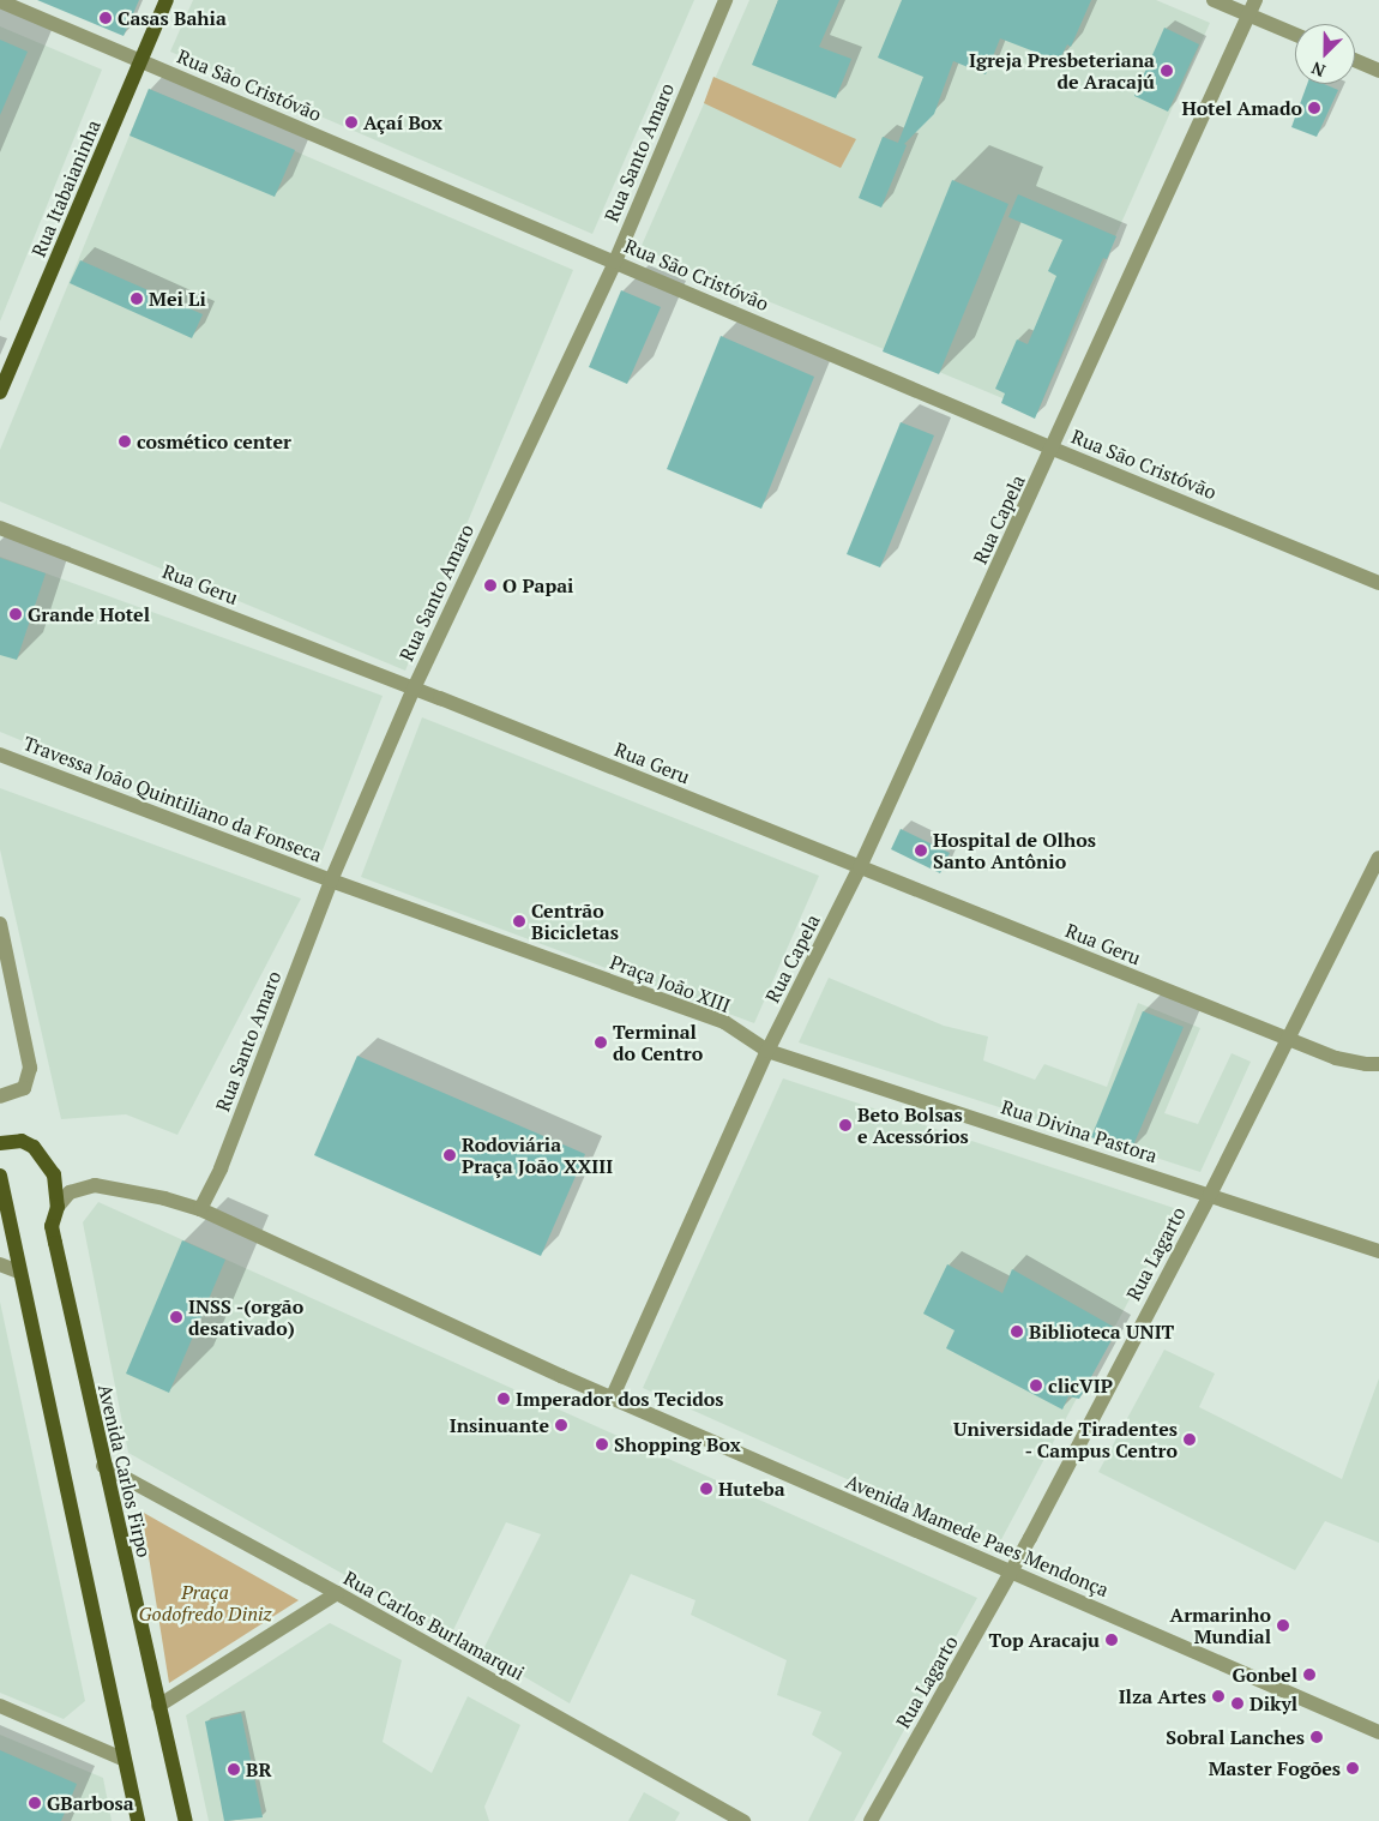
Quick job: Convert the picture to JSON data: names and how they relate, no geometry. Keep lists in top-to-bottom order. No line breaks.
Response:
{"streets":{"main road":["Rua Itabaianinha","Avenida Carlos Firpo"],"street":["Rua São Cristóvão","Rua Santo Amaro","Rua Capela","Rua Geru","Travessa João Quintiliano da Fonseca","Praça João XIII","Rua Divina Pastora","Rua Lagarto","Avenida Mamede Paes Mendonça","Rua Carlos Burlamarqui"]},"crossings":[["Rua São Cristóvão","Rua Santo Amaro"],["Rua São Cristóvão","Rua Itabaianinha"],["Rua São Cristóvão","Rua Capela"],["Rua Santo Amaro","Rua Geru"],["Rua Santo Amaro","Travessa João Quintiliano da Fonseca"],["Rua Santo Amaro","Praça João XIII"],["Rua Santo Amaro","Avenida Mamede Paes Mendonça"],["Rua Capela","Rua Geru"],["Rua Capela","Praça João XIII"],["Rua Capela","Rua Divina Pastora"],["Rua Geru","Rua Lagarto"],["Travessa João Quintiliano da Fonseca","Praça João XIII"],["Praça João XIII","Rua Divina Pastora"],["Rua Divina Pastora","Rua Lagarto"],["Rua Lagarto","Avenida Mamede Paes Mendonça"],["Avenida Carlos Firpo","Rua Carlos Burlamarqui"]],"parks":["Praça Godofredo Diniz"],"places":["Casas Bahia","Igreja Presbeteriana de Aracajú","Hotel Amado","Açaí Box","Mei Li","cosmético center","O Papai","Grande Hotel","Hospital de Olhos Santo Antônio","Centrão Bicicletas","Terminal do Centro","Beto Bolsas e Acessórios","Rodoviária Praça João XXIII","INSS -(orgão desativado)","Biblioteca UNIT","clicVIP","Imperador dos Tecidos","Insinuante","Universidade Tiradentes - Campus Centro","Shopping Box","Huteba","Armarinho Mundial","Top Aracaju","Gonbel","Ilza Artes","Dikyl","Sobral Lanches","Master Fogões","BR","GBarbosa"],"north":"bottom left"}
